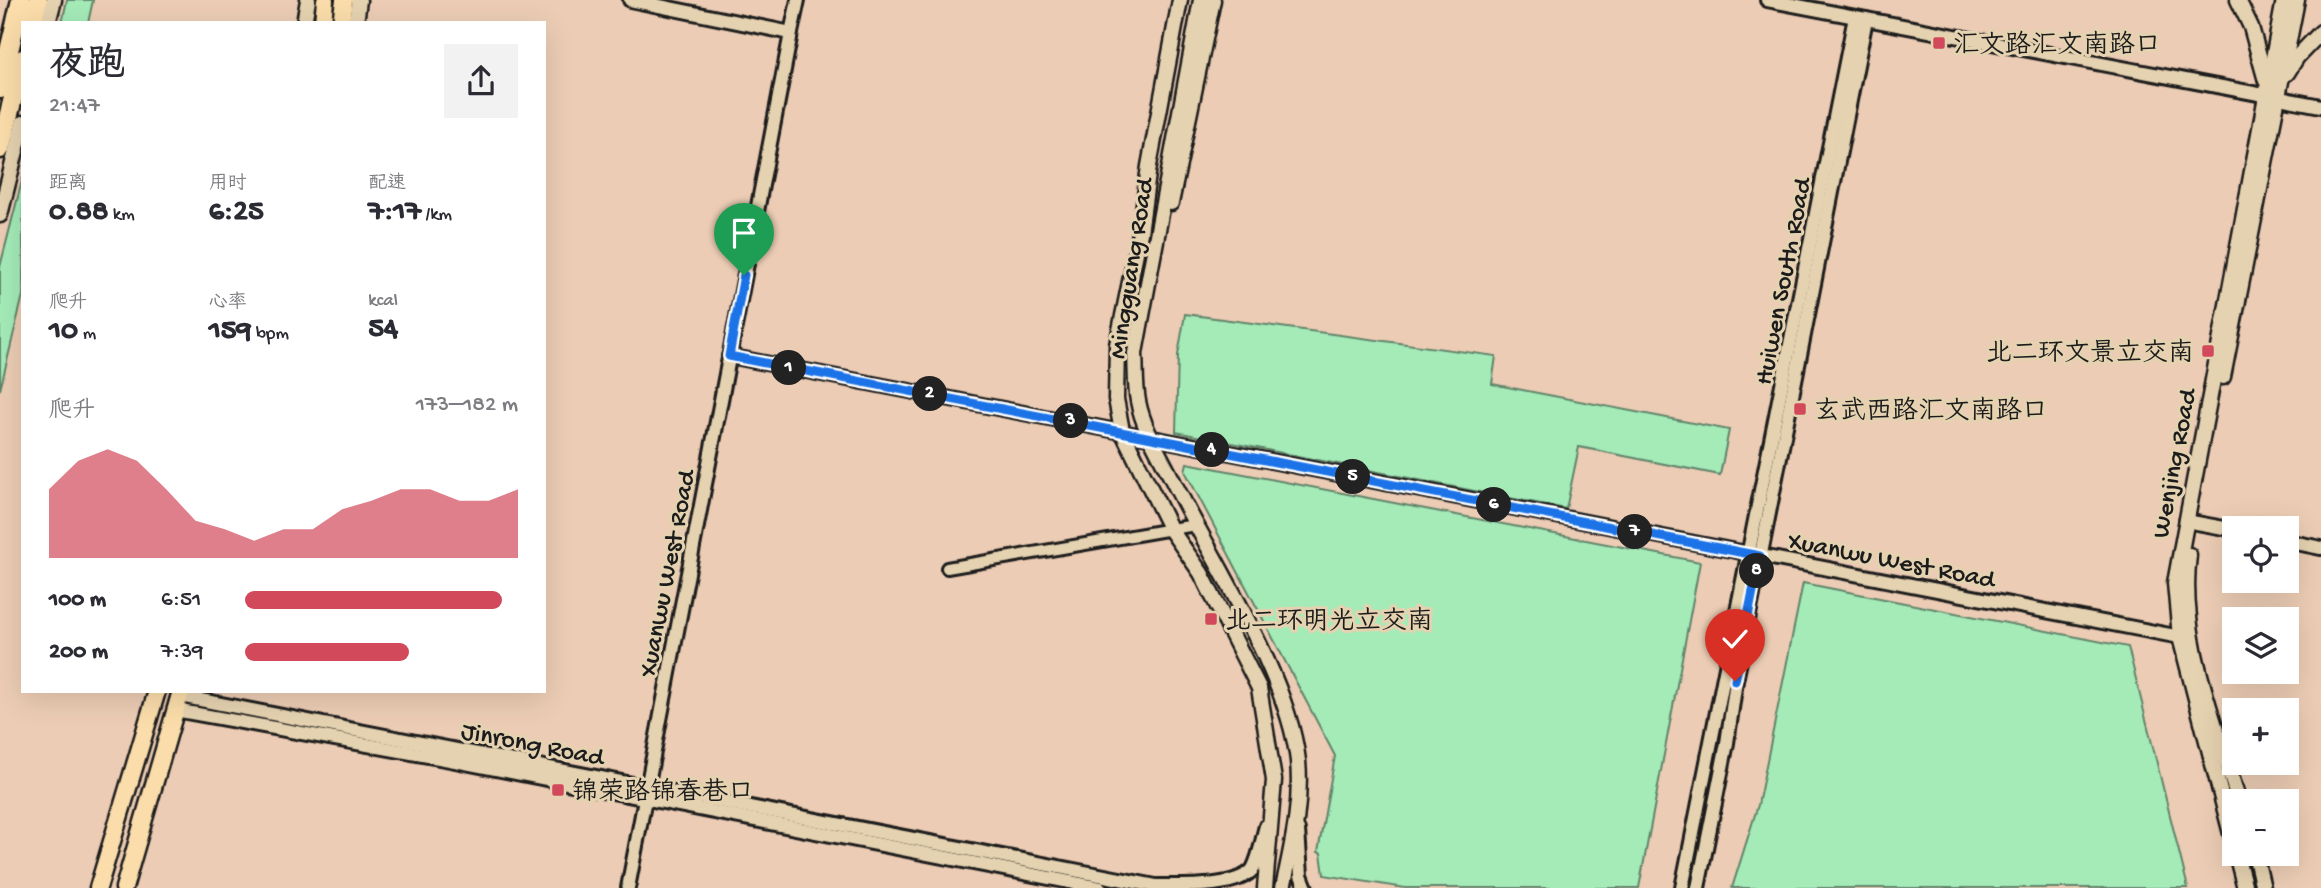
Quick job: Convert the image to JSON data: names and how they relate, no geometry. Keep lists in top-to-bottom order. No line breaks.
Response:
{"streets":{"main road":["Mingguang Road","Wenjing Road"],"street":["Huiwen South Road","Xuanwu West Road","Jinrong Road"]},"crossings":[["Mingguang Road","Xuanwu West Road"],["Mingguang Road","Jinrong Road"],["Huiwen South Road","Xuanwu West Road"],["Wenjing Road","Xuanwu West Road"],["Xuanwu West Road","Jinrong Road"]],"places":{"transit":["汇文路汇文南路口","北二环文景立交南","玄武西路汇文南路口","北二环明光立交南","锦荣路锦春巷口"]},"page":{"heading":["夜跑","21:47"],"stats":[["距离","0.88 km"],["用时","6:25"],["配速","7:17 /km"],["爬升","10 m"],["心率","159 bpm"],["kcal","54"]],"pins":["1","2","3","4","5","6","7","8"],"chart":["爬升","173–182 m"],"map_buttons":["+","−"],"list":[{"name":"100 m","note":"6:51"},{"name":"200 m","note":"7:39"}]}}
